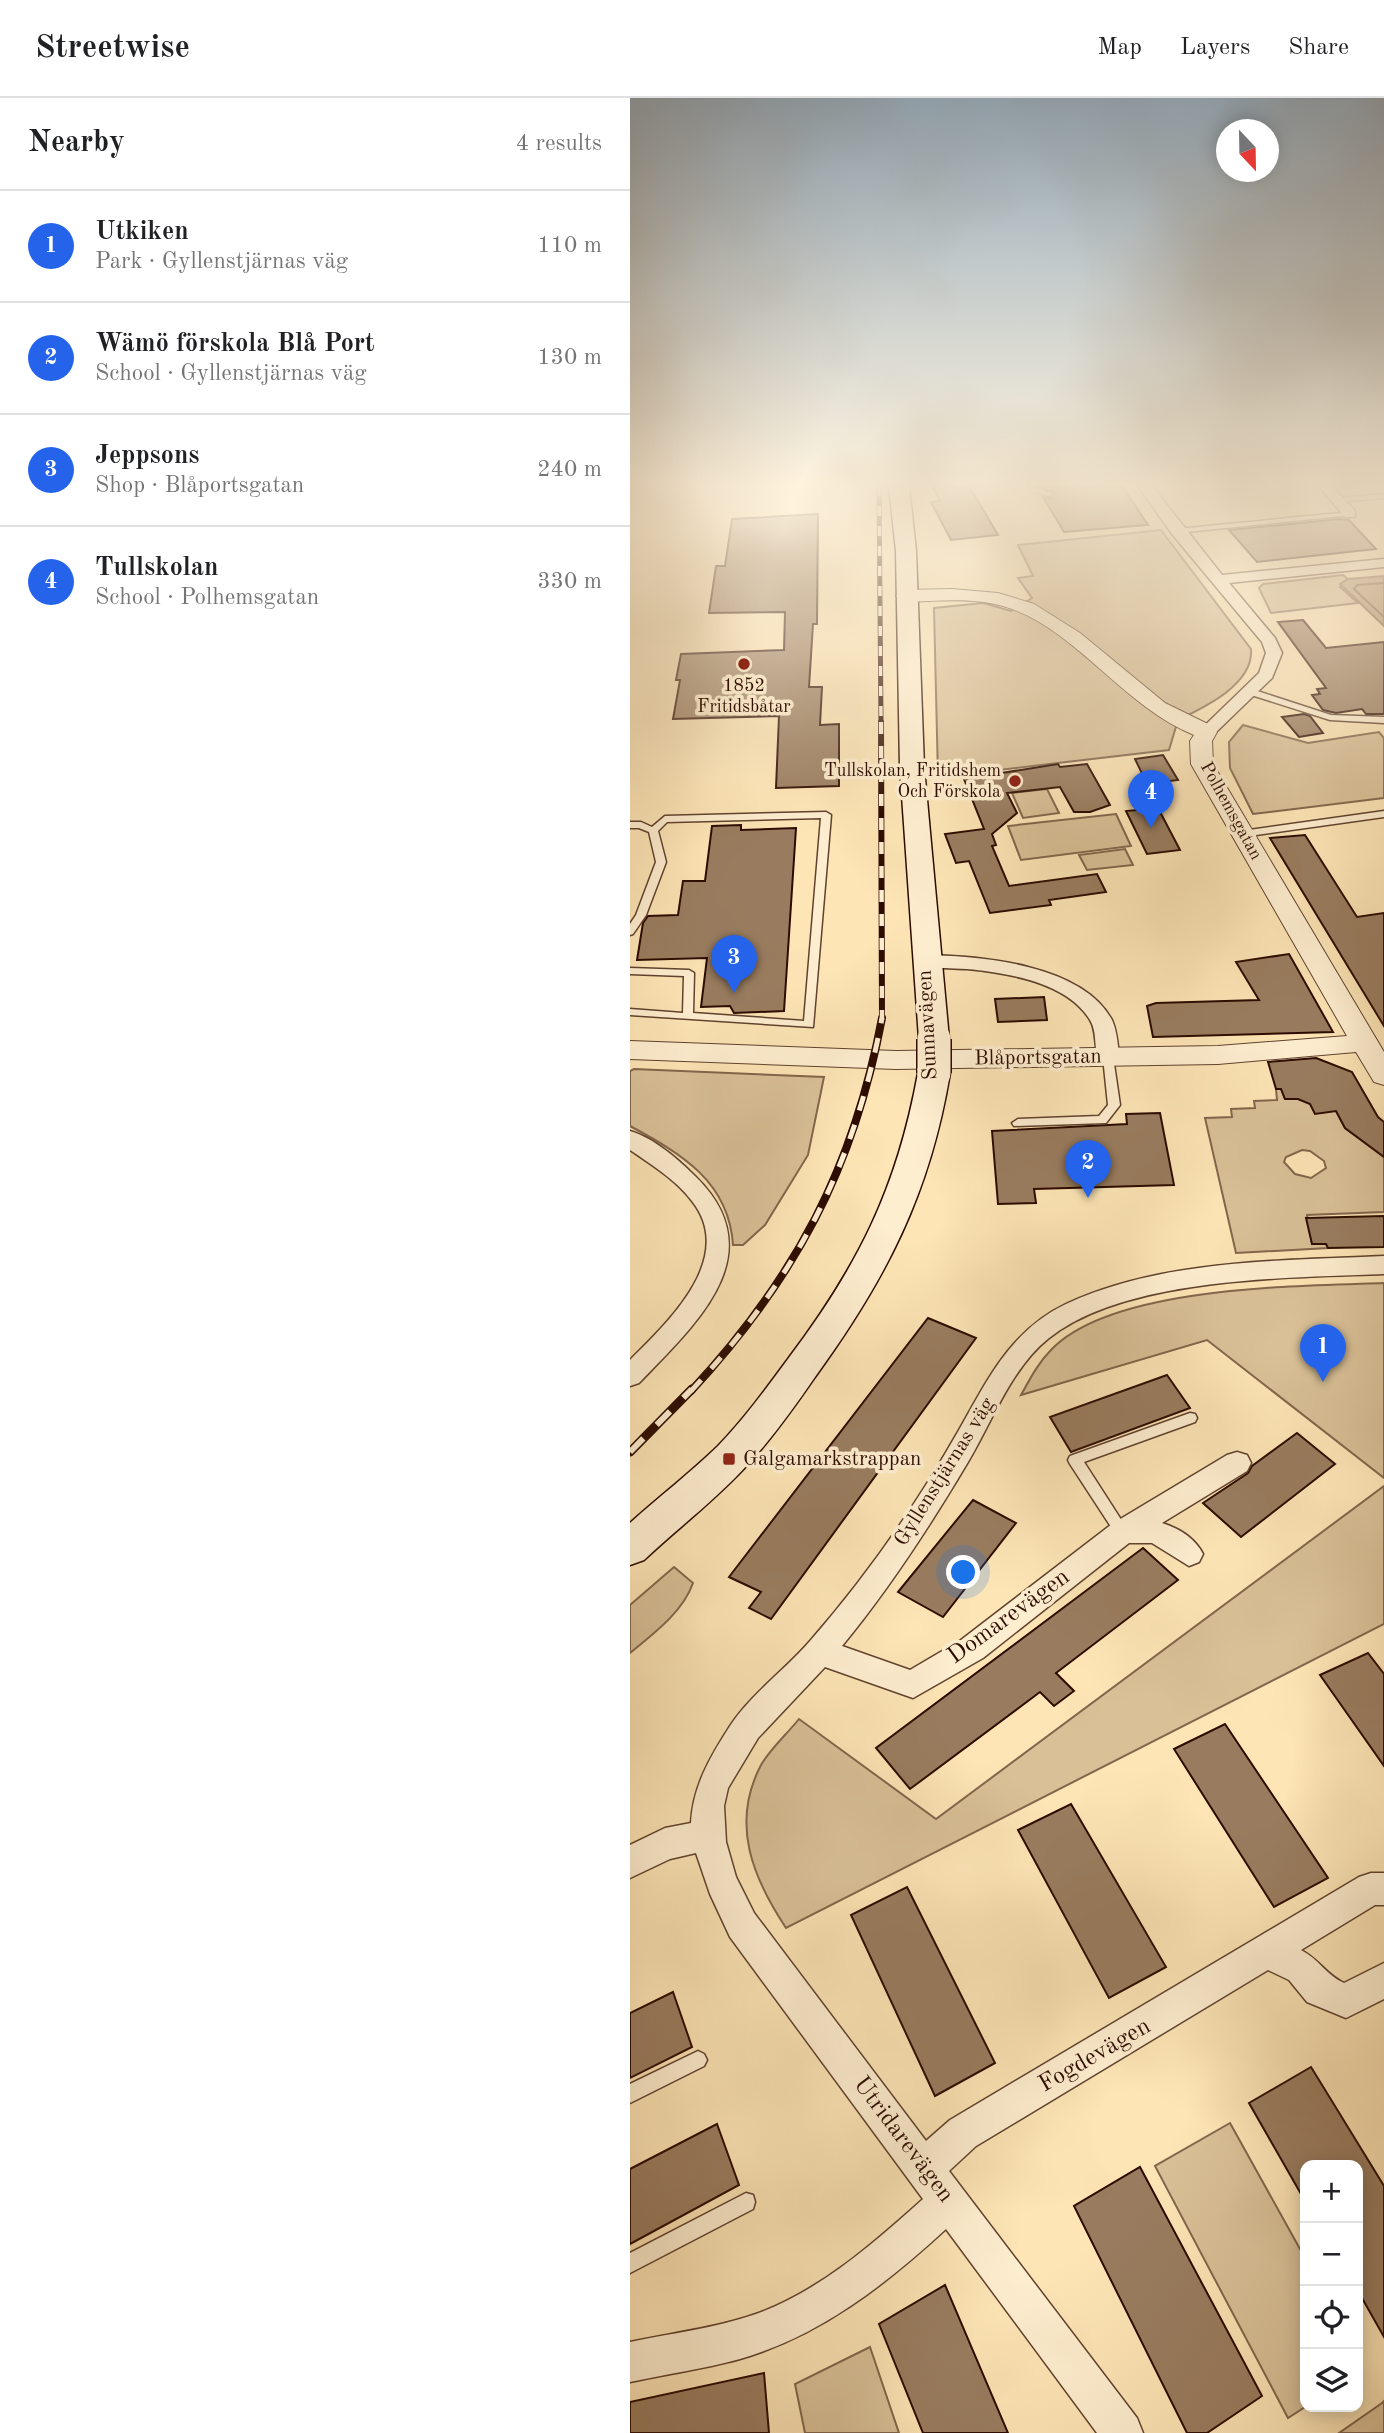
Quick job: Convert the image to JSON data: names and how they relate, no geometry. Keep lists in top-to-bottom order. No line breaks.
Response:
{"streets":{"main road":["Sunnavägen"],"street":["Polhemsgatan","Blåportsgatan","Gyllenstjärnas väg","Domarevägen","Fogdevägen","Utridarevägen"]},"crossings":[["Polhemsgatan","Sunnavägen"],["Polhemsgatan","Blåportsgatan"],["Gyllenstjärnas väg","Domarevägen"],["Gyllenstjärnas väg","Utridarevägen"],["Fogdevägen","Utridarevägen"]],"places":{"other":["1852 Fritidsbåtar","Tullskolan, Fritidshem Och Förskola"],"transit":["Galgamarkstrappan"]},"north":"bottom","page":{"header":"Streetwise","nav":["Map","Layers","Share"],"heading":["Nearby","4 results"],"list":[{"mark":"1","name":"Utkiken","note":"Park · Gyllenstjärnas väg","value":"110 m"},{"mark":"2","name":"Wämö förskola Blå Port","note":"School · Gyllenstjärnas väg","value":"130 m"},{"mark":"3","name":"Jeppsons","note":"Shop · Blåportsgatan","value":"240 m"},{"mark":"4","name":"Tullskolan","note":"School · Polhemsgatan","value":"330 m"}],"pins":["4","3","2","1"],"map_buttons":["+","−"]}}
